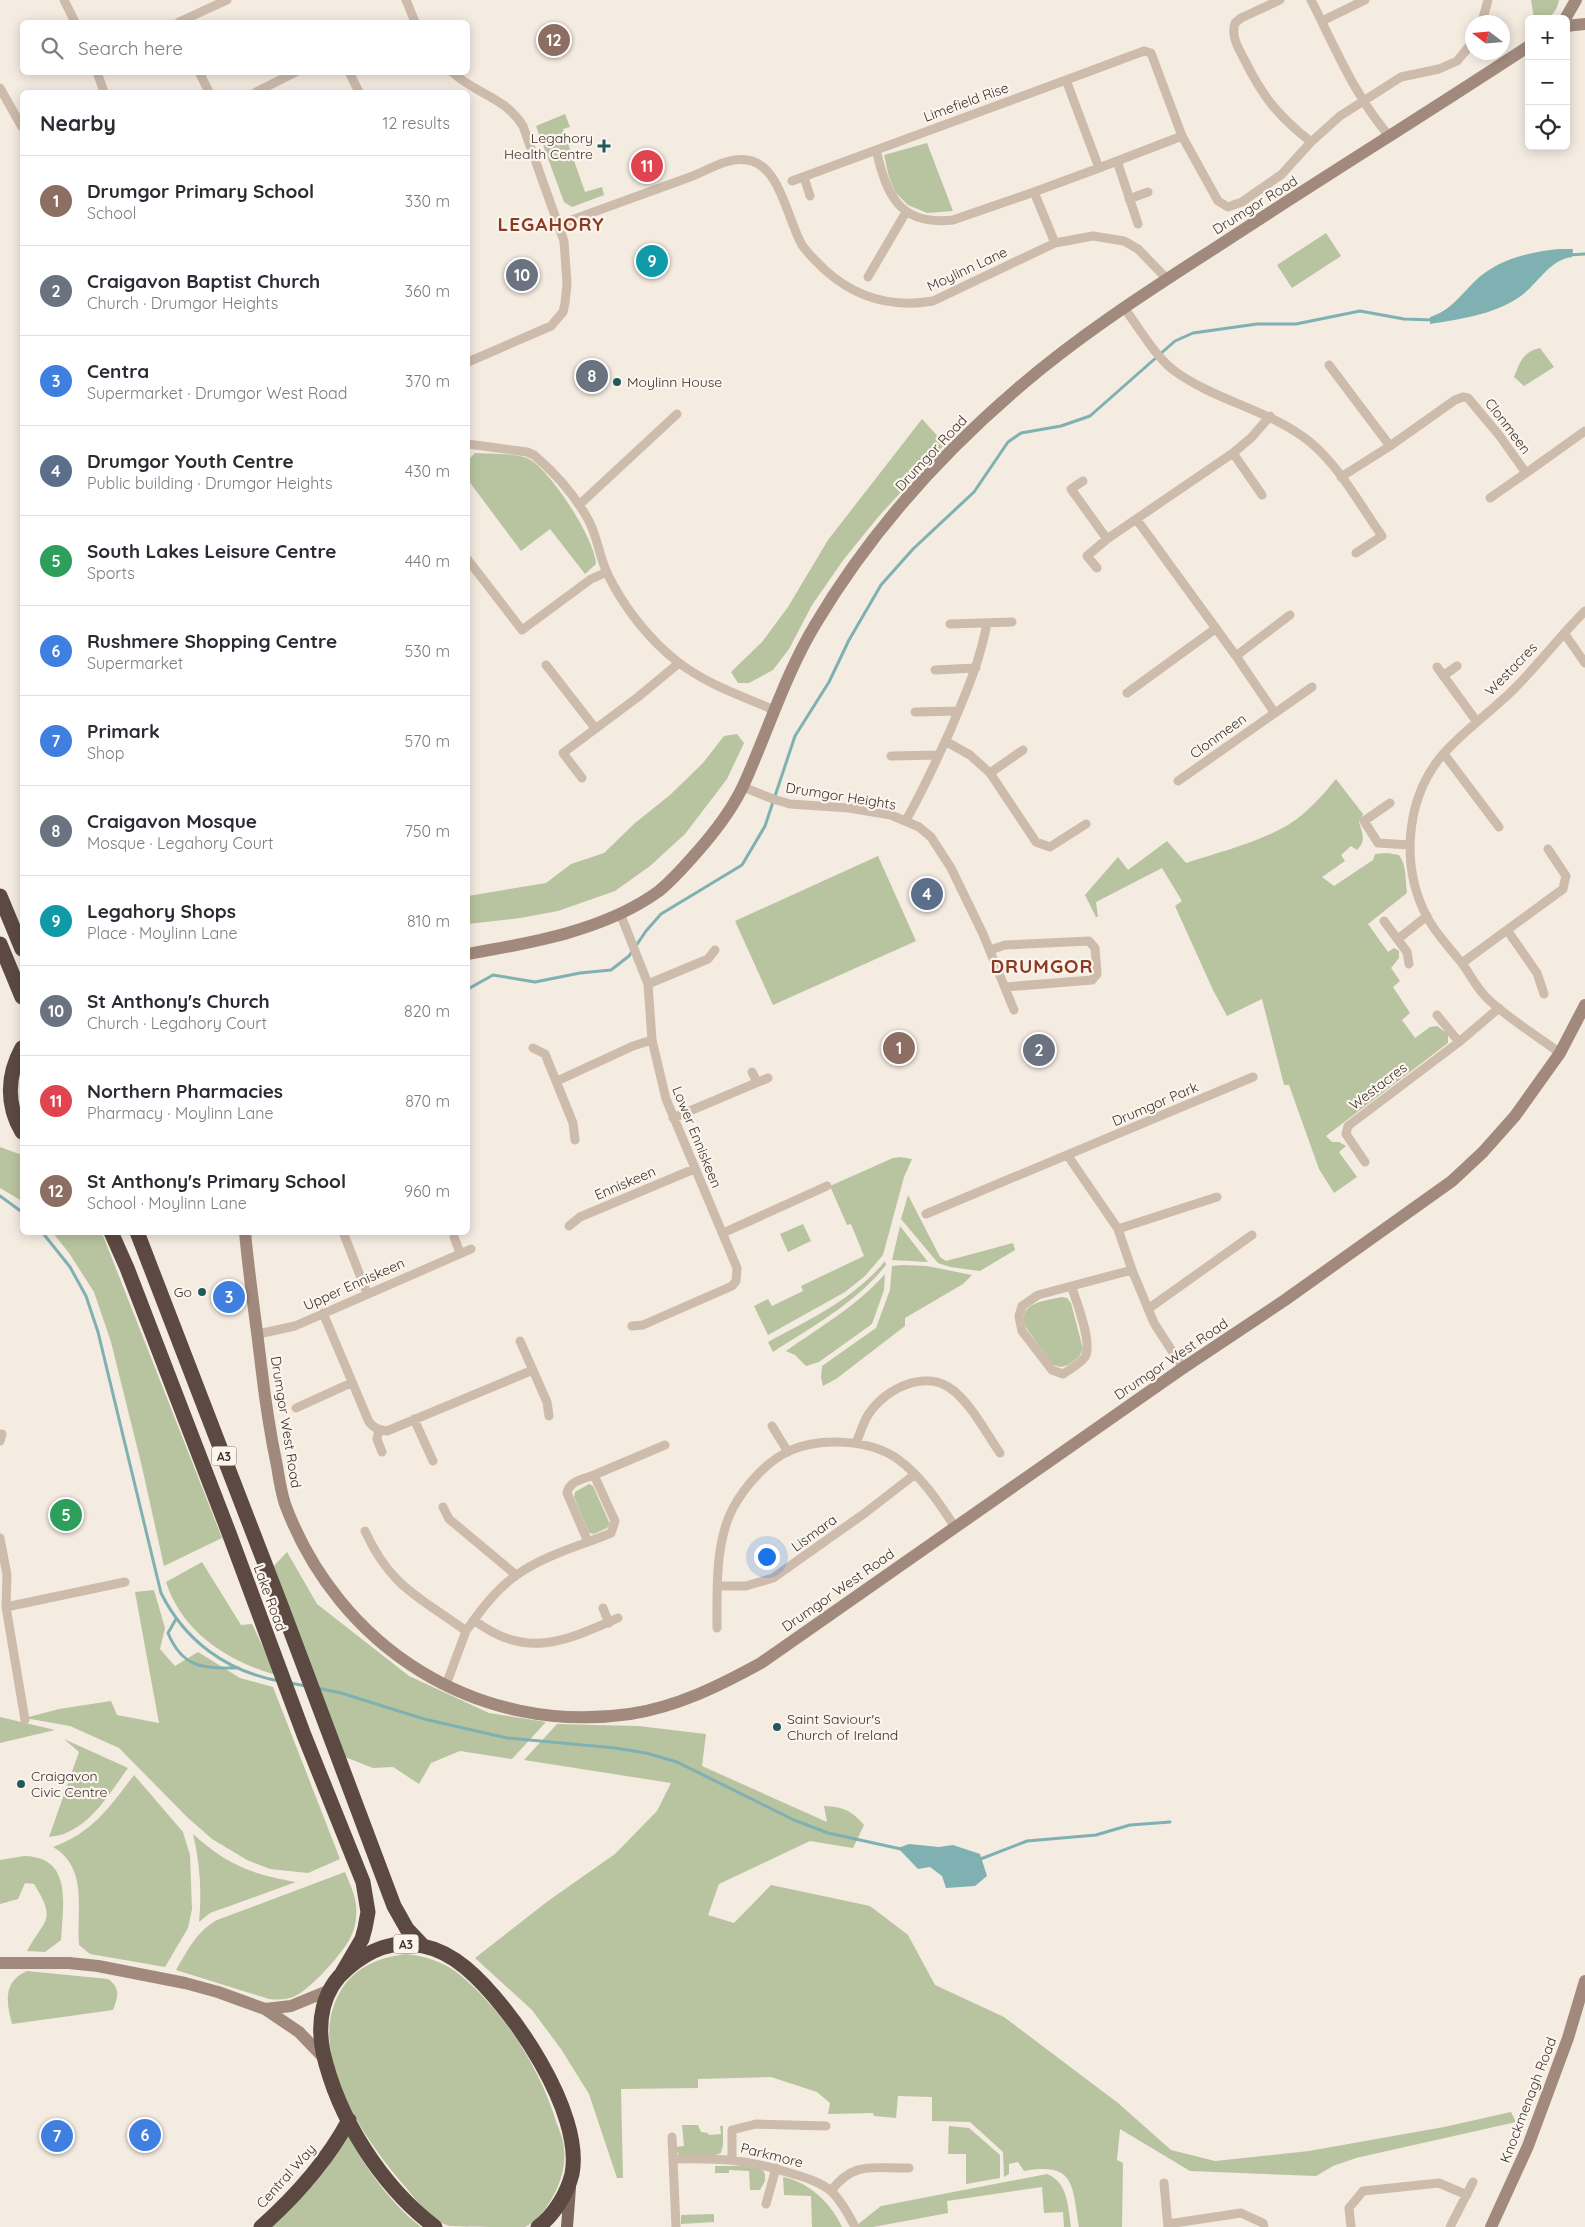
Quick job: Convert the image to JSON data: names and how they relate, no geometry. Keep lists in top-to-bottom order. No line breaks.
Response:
{"streets":{"highway":["A3","Lake Road","Central Way"],"street":["Limefield Rise","Drumgor Road","Moylinn Lane","Clonmeen","Westacres","Drumgor Heights","Drumgor Park","Lower Enniskeen","Enniskeen","Upper Enniskeen","Drumgor West Road","Lismara","Knockmenagh Road","Parkmore"]},"crossings":[["Drumgor Road","Moylinn Lane"],["Drumgor Road","Drumgor Heights"],["Drumgor Road","Lower Enniskeen"],["Westacres","Drumgor West Road"],["Lower Enniskeen","Enniskeen"],["Upper Enniskeen","Drumgor West Road"],["A3","Lake Road"],["A3","Central Way"]],"districts":["LEGAHORY","DRUMGOR"],"places":{"health":["Legahory Health Centre"],"other":["Moylinn House","Go","Saint Saviour's Church of Ireland","Craigavon Civic Centre"]},"north":"left","page":{"map_buttons":["+","−"],"search":"Search here","pins":["12","11","9","10","8","4","1","2","3","5","6","7"],"heading":["Nearby","12 results"],"list":[{"mark":"1","name":"Drumgor Primary School","note":"School","value":"330 m"},{"mark":"2","name":"Craigavon Baptist Church","note":"Church · Drumgor Heights","value":"360 m"},{"mark":"3","name":"Centra","note":"Supermarket · Drumgor West Road","value":"370 m"},{"mark":"4","name":"Drumgor Youth Centre","note":"Public building · Drumgor Heights","value":"430 m"},{"mark":"5","name":"South Lakes Leisure Centre","note":"Sports","value":"440 m"},{"mark":"6","name":"Rushmere Shopping Centre","note":"Supermarket","value":"530 m"},{"mark":"7","name":"Primark","note":"Shop","value":"570 m"},{"mark":"8","name":"Craigavon Mosque","note":"Mosque · Legahory Court","value":"750 m"},{"mark":"9","name":"Legahory Shops","note":"Place · Moylinn Lane","value":"810 m"},{"mark":"10","name":"St Anthony's Church","note":"Church · Legahory Court","value":"820 m"},{"mark":"11","name":"Northern Pharmacies","note":"Pharmacy · Moylinn Lane","value":"870 m"},{"mark":"12","name":"St Anthony's Primary School","note":"School · Moylinn Lane","value":"960 m"}]}}
